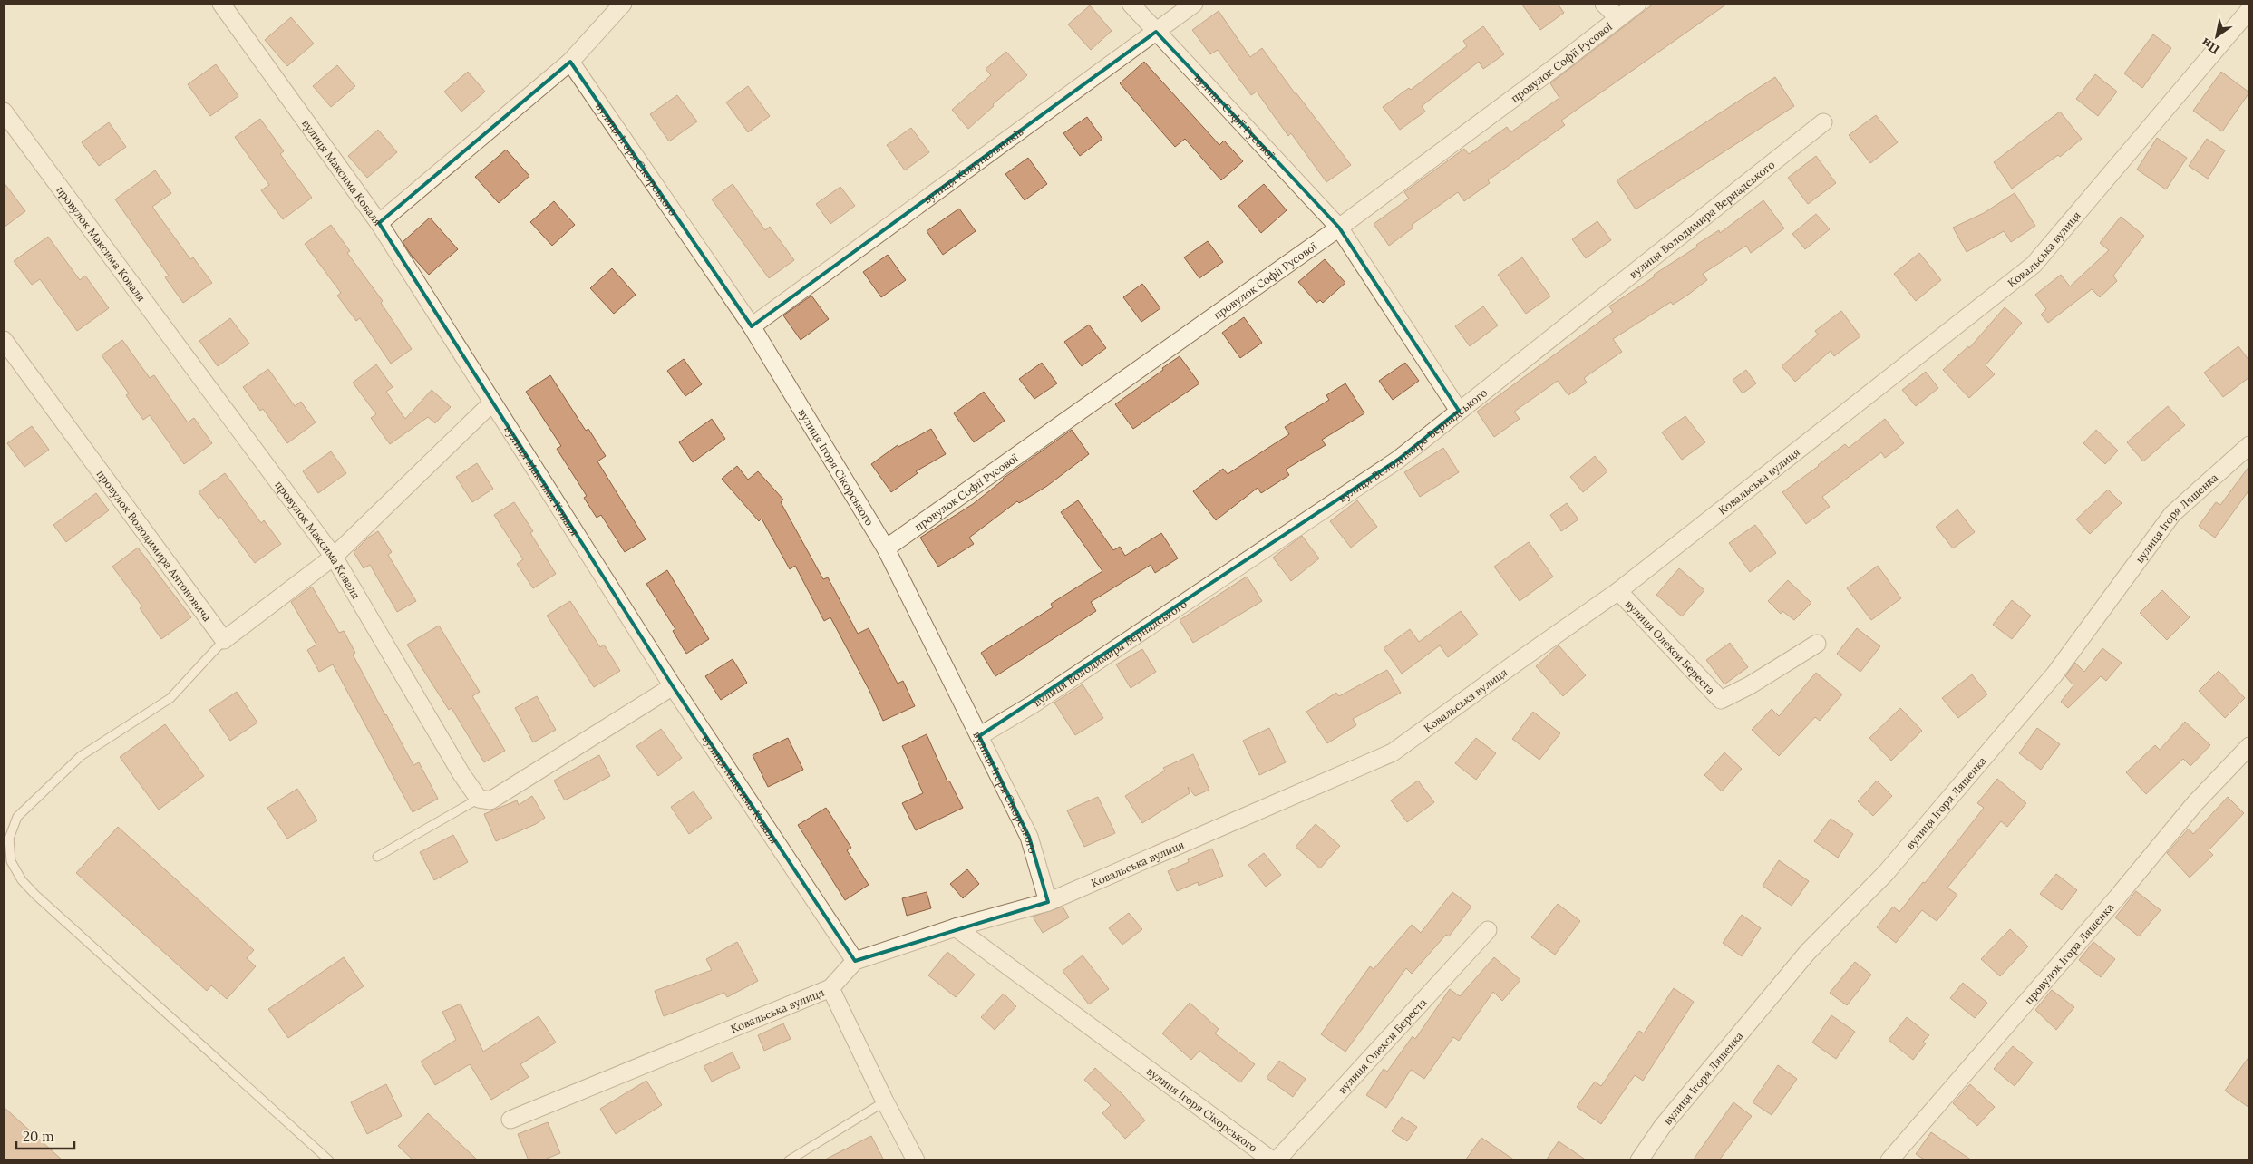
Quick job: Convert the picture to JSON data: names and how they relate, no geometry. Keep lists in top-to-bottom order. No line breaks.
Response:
{"streets":{"street":["провулок Софії Русової","вулиця Софії Русової","вулиця Ігоря Сікорського","вулиця Комунальників","вулиця Максима Коваля","вулиця Володимира Вернадського","провулок Максима Коваля","Ковальська вулиця","вулиця Ігоря Ляшенка","провулок Володимира Антоновича","вулиця Олекси Береста","провулок Ігора Ляшенка"]},"crossings":[["провулок Софії Русової","вулиця Софії Русової"],["провулок Софії Русової","вулиця Ігоря Сікорського"],["вулиця Софії Русової","вулиця Комунальників"],["вулиця Софії Русової","вулиця Володимира Вернадського"],["вулиця Ігоря Сікорського","вулиця Комунальників"],["вулиця Ігоря Сікорського","вулиця Володимира Вернадського"],["вулиця Ігоря Сікорського","Ковальська вулиця"],["вулиця Максима Коваля","Ковальська вулиця"],["Ковальська вулиця","вулиця Олекси Береста"]],"scale_bar":"20 m","north":"bottom left"}
